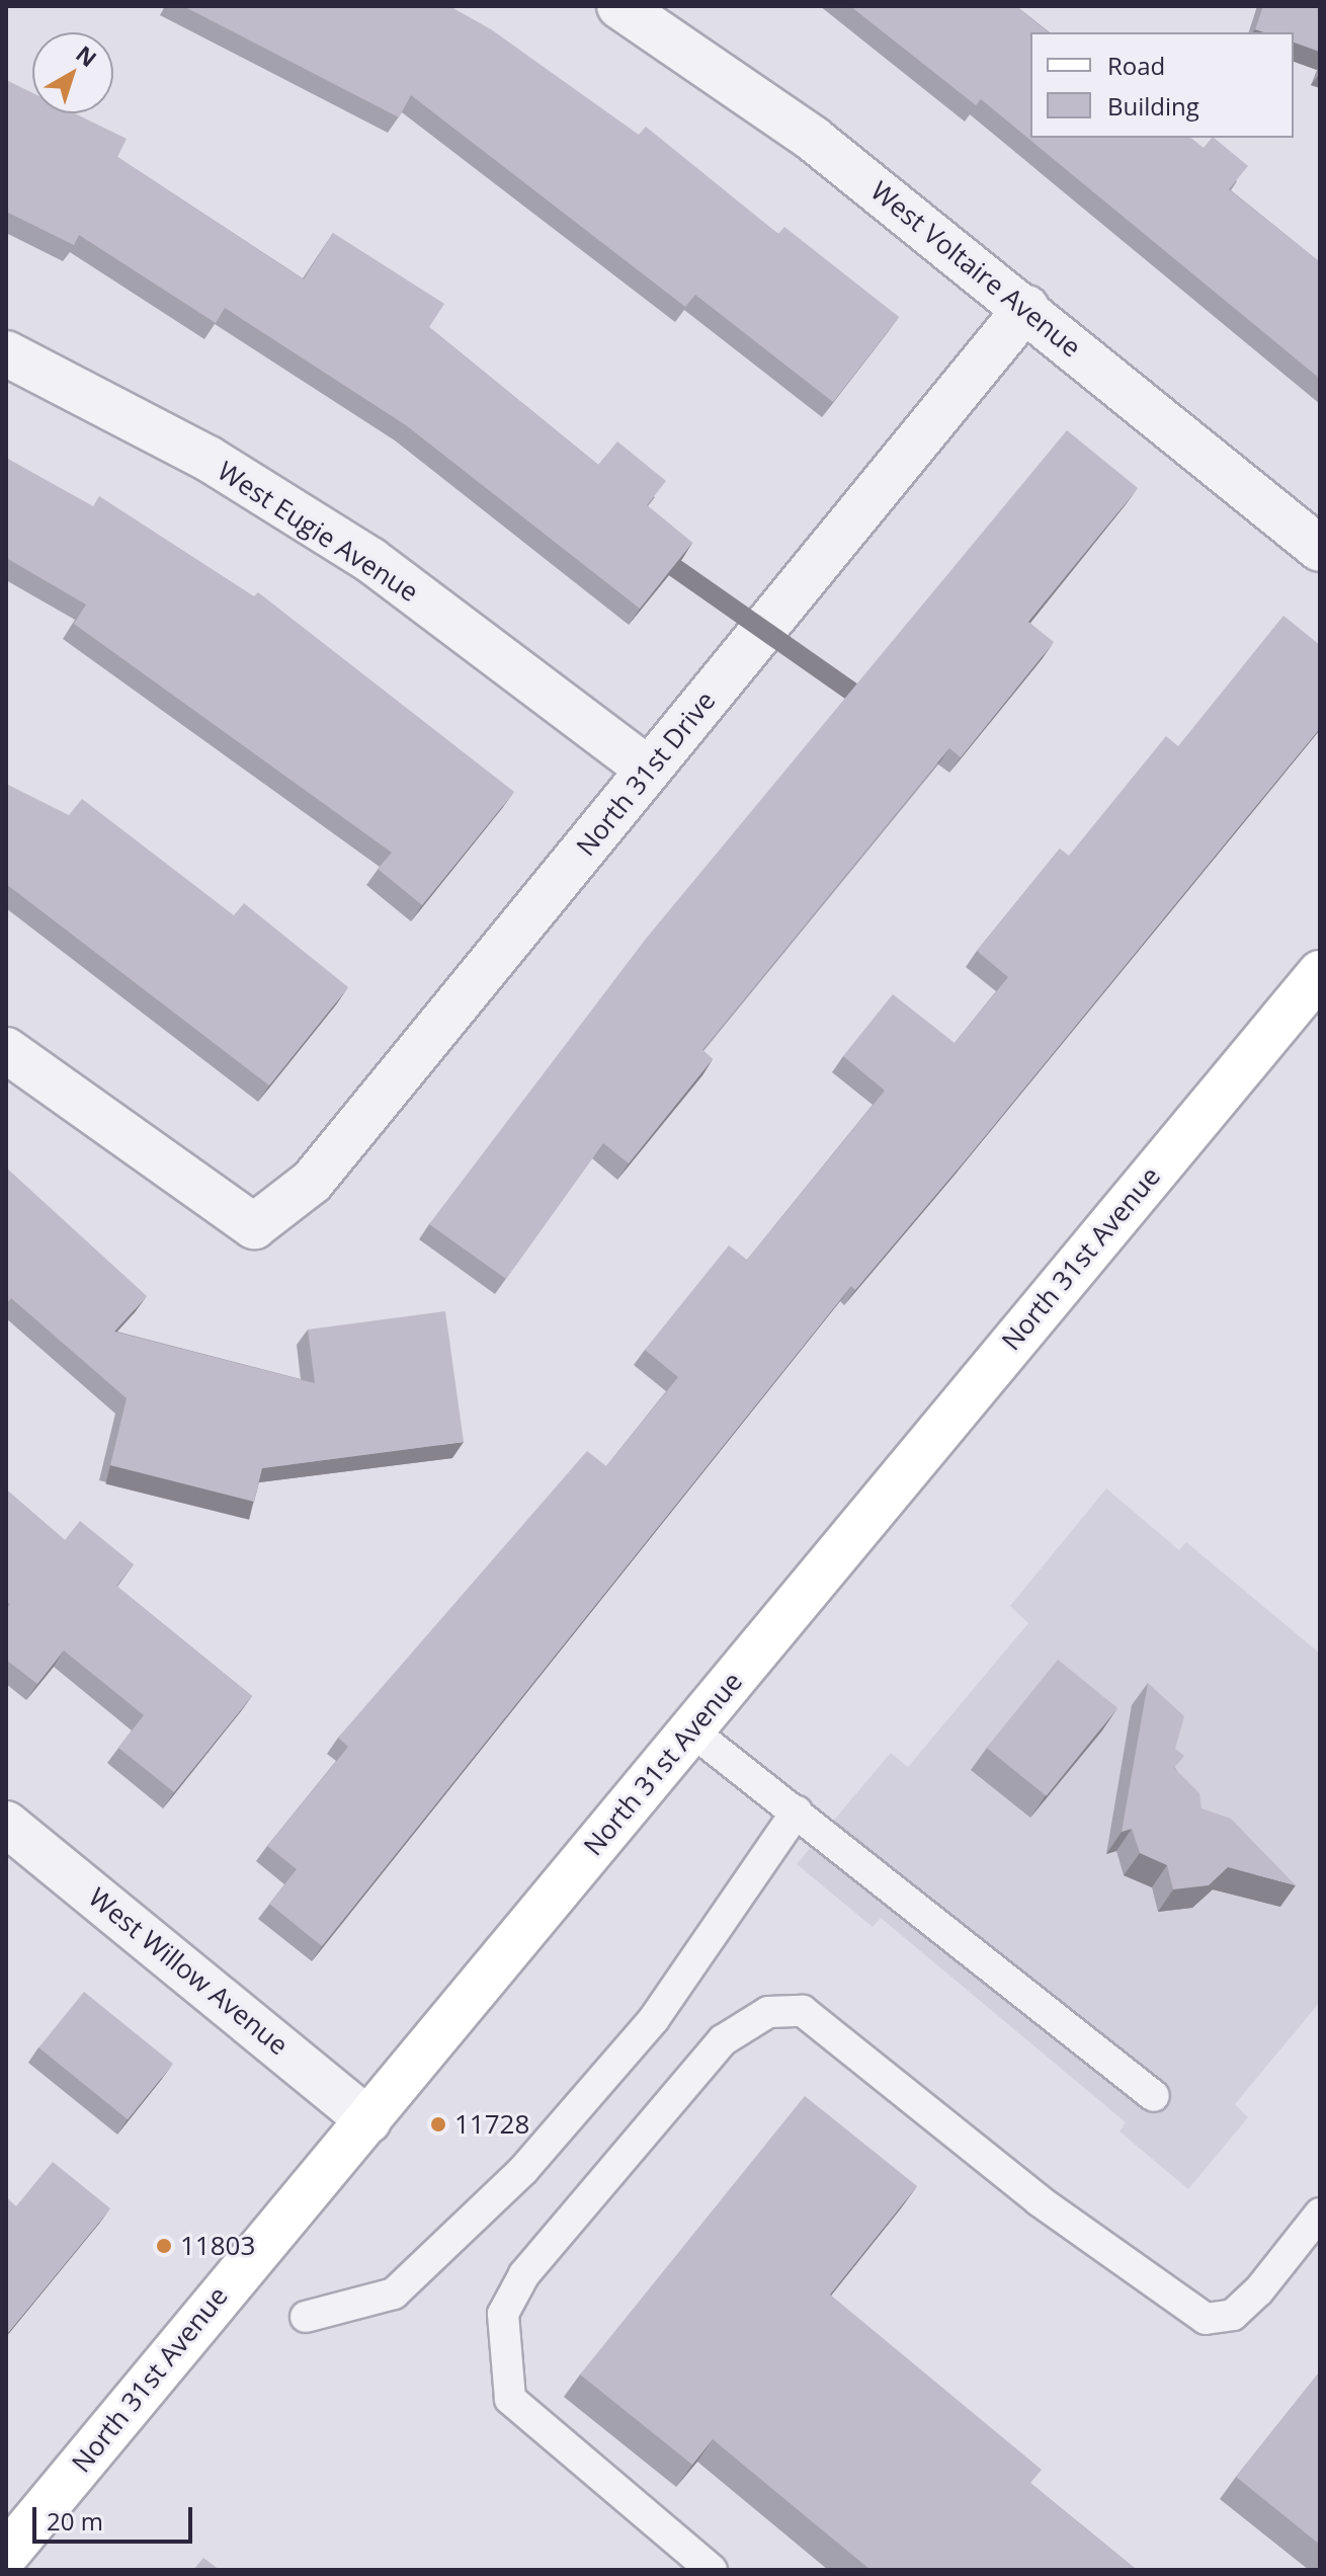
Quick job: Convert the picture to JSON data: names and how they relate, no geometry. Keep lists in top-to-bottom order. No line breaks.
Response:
{"streets":{"street":["West Voltaire Avenue","West Eugie Avenue","North 31st Drive","North 31st Avenue","West Willow Avenue"]},"crossings":[["West Voltaire Avenue","North 31st Drive"],["West Eugie Avenue","North 31st Drive"],["North 31st Avenue","West Willow Avenue"]],"places":["11728","11803"],"legend":["Road","Building"],"scale_bar":"20 m","north":"top right"}
